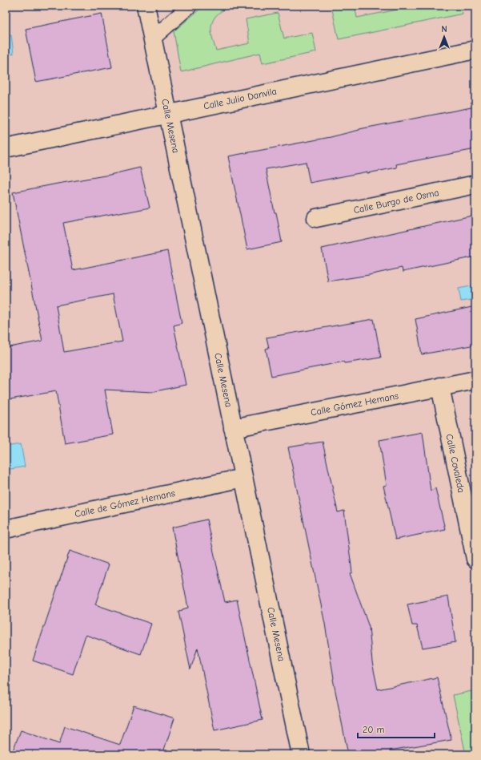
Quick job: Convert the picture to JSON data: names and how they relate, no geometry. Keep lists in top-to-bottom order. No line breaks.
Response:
{"streets":{"street":["Calle Julio Danvila","Calle Mesena","Calle Burgo de Osma","Calle Gómez Hemans","Calle Covaleda","Calle de Gómez Hemans"]},"crossings":[["Calle Julio Danvila","Calle Mesena"],["Calle Mesena","Calle Gómez Hemans"],["Calle Mesena","Calle de Gómez Hemans"],["Calle Gómez Hemans","Calle Covaleda"]],"scale_bar":"20 m","north":"top"}
